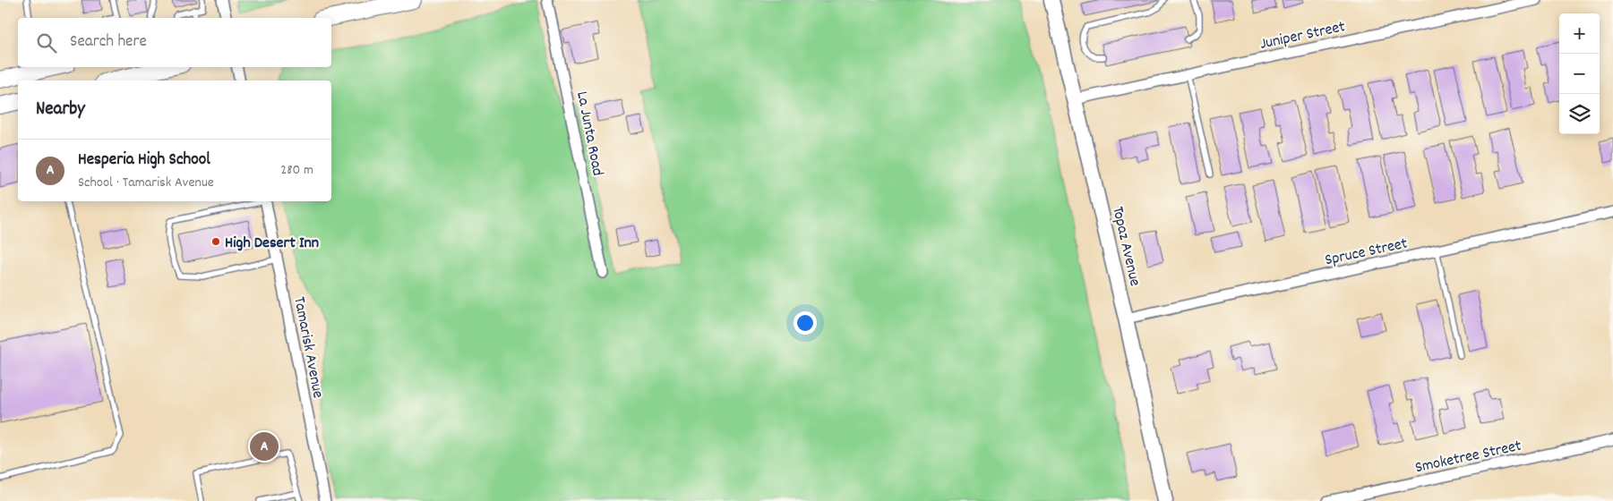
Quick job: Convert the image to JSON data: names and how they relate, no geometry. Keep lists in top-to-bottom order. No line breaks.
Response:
{"streets":{"street":["Juniper Street","La Junta Road","Topaz Avenue","Spruce Street","Tamarisk Avenue","Smoketree Street"]},"crossings":[["Juniper Street","Topaz Avenue"],["Topaz Avenue","Spruce Street"]],"places":["High Desert Inn"],"page":{"map_buttons":["+","−"],"search":"Search here","heading":"Nearby","list":[{"mark":"A","name":"Hesperia High School","note":"School · Tamarisk Avenue","value":"280 m"}],"pins":"A"}}
